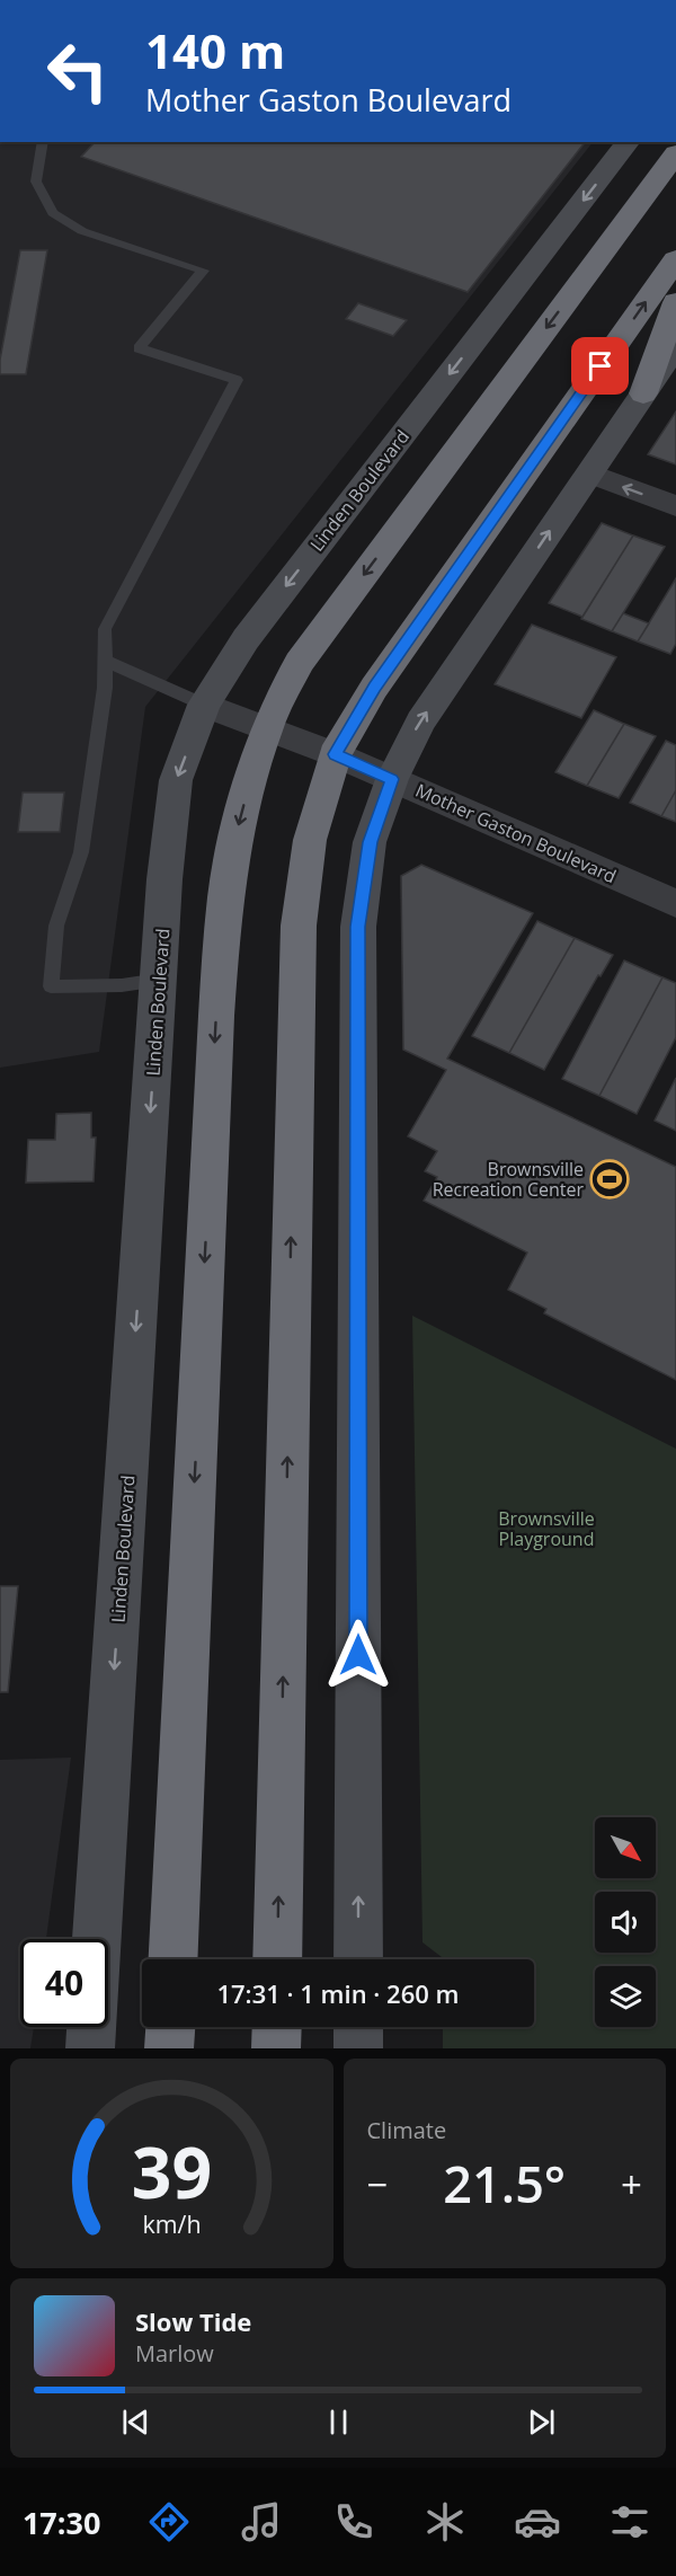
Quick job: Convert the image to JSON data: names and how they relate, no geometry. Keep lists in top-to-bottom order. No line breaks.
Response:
{"streets":{"street":["Linden Boulevard","Mother Gaston Boulevard"]},"crossings":[["Linden Boulevard","Mother Gaston Boulevard"]],"parks":["Brownsville Playground"],"places":{"sports":["Brownsville Recreation Center"]},"north":"bottom right","page":{"turn":["140 m","Mother Gaston Boulevard"],"limit":"40","trip":"17:31 · 1 min · 260 m","tile":"Climate","heat":["−","21.5°","+"],"song":["Slow Tide","Marlow"],"tabs":"17:30","gauge":["39","km/h"]}}
